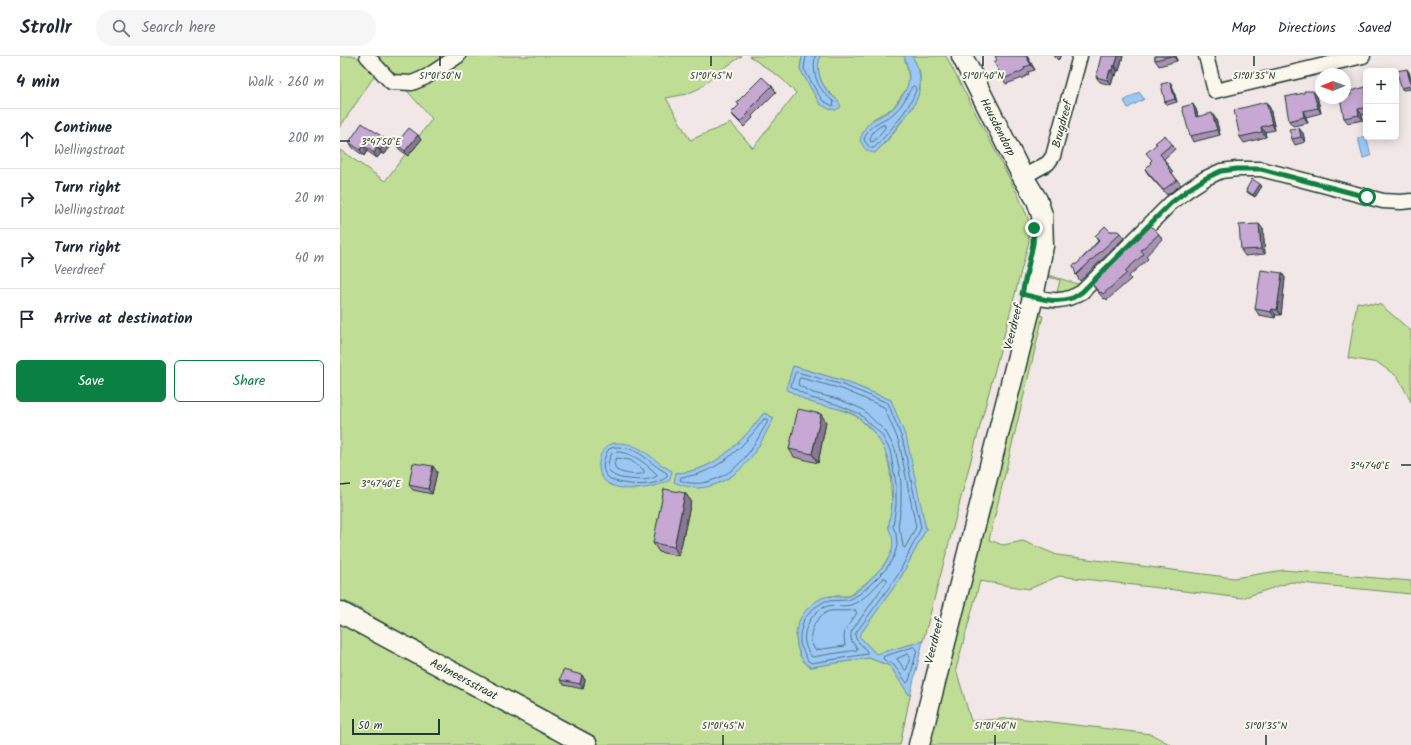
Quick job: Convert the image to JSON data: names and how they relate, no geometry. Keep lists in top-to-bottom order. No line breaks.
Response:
{"streets":{"main road":["Heusdendorp","Veerdreef","Aelmeersstraat"],"street":["Brugdreef"]},"crossings":[["Brugdreef","Heusdendorp"],["Brugdreef","Veerdreef"],["Heusdendorp","Veerdreef"]],"scale_bar":"50 m","north":"left","page":{"header":"Strollr","search":"Search here","nav":["Map","Directions","Saved"],"heading":["4 min","Walk · 260 m"],"map_buttons":["+","−"],"list":[["Continue","Wellingstraat","200 m"],["Turn right","Wellingstraat","20 m"],["Turn right","Veerdreef","40 m"],"Arrive at destination"],"buttons":["Save","Share"],"scale":"50 m"},"coordinates":["51°01'50\"N","51°01'45\"N","51°01'40\"N","51°01'35\"N","3°47'50\"E","3°47'40\"E"]}
